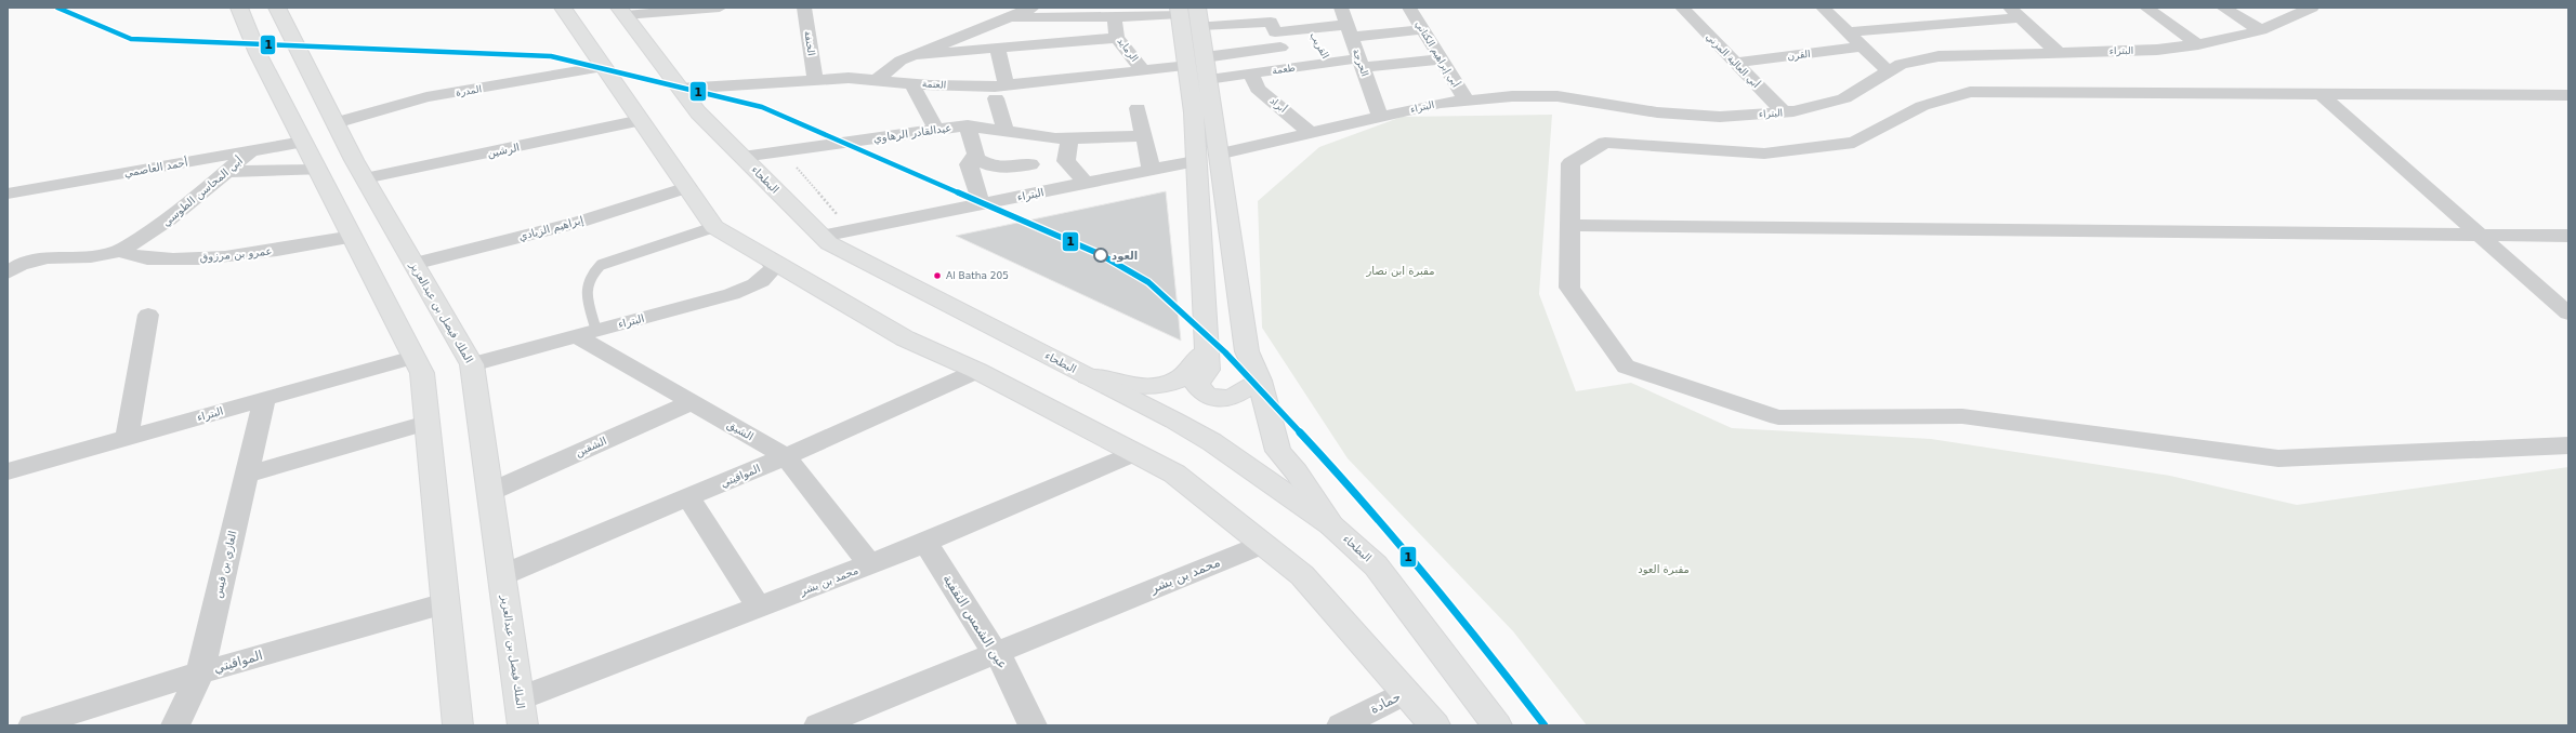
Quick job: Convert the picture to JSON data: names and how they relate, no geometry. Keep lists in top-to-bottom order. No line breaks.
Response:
{"streets":{"street":["الخنفة","الرمايد","البتراء","أبي إبراهيم الكتاني","القرن","أبي العالية المزني","الحرجة","طعمة","العتمة","المدرة","أبراد","عبدالقادر الرهاوي","الرشين","أحمد العاصمي","البطحاء","أبي المحاسن الطوسي","إبراهيم الزيادي","عمرو بن مرزوق","الملك فيصل بن عبدالعزيز","الشيق","الشقين","المواقيتي","الغازي بن قيس","محمد بن بشر","عين الشمس الثقفية","حمادة"]},"crossings":[["الخنفة","العتمة"],["الرمايد","العتمة"],["البتراء","أبي إبراهيم الكتاني"],["البتراء","أبي العالية المزني"],["البتراء","الحرجة"],["البتراء","أبراد"],["البتراء","البطحاء"],["البتراء","الملك فيصل بن عبدالعزيز"],["البتراء","الشيق"],["البتراء","الغازي بن قيس"],["أبي إبراهيم الكتاني","طعمة"],["القرن","أبي العالية المزني"],["الحرجة","طعمة"],["طعمة","العتمة"],["طعمة","أبراد"],["العتمة","البطحاء"],["المدرة","الملك فيصل بن عبدالعزيز"],["عبدالقادر الرهاوي","البطحاء"],["الرشين","الملك فيصل بن عبدالعزيز"],["أحمد العاصمي","أبي المحاسن الطوسي"],["أبي المحاسن الطوسي","عمرو بن مرزوق"],["إبراهيم الزيادي","الملك فيصل بن عبدالعزيز"],["الملك فيصل بن عبدالعزيز","الشقين"],["الملك فيصل بن عبدالعزيز","المواقيتي"],["الملك فيصل بن عبدالعزيز","محمد بن بشر"],["الشيق","الشقين"],["الشيق","المواقيتي"],["الشيق","محمد بن بشر"],["المواقيتي","الغازي بن قيس"],["محمد بن بشر","عين الشمس الثقفية"]],"parks":["مقبرة ابن نصار","مقبرة العود"],"places":["العود","Al Batha 205"],"lines":["transit line 1"]}
